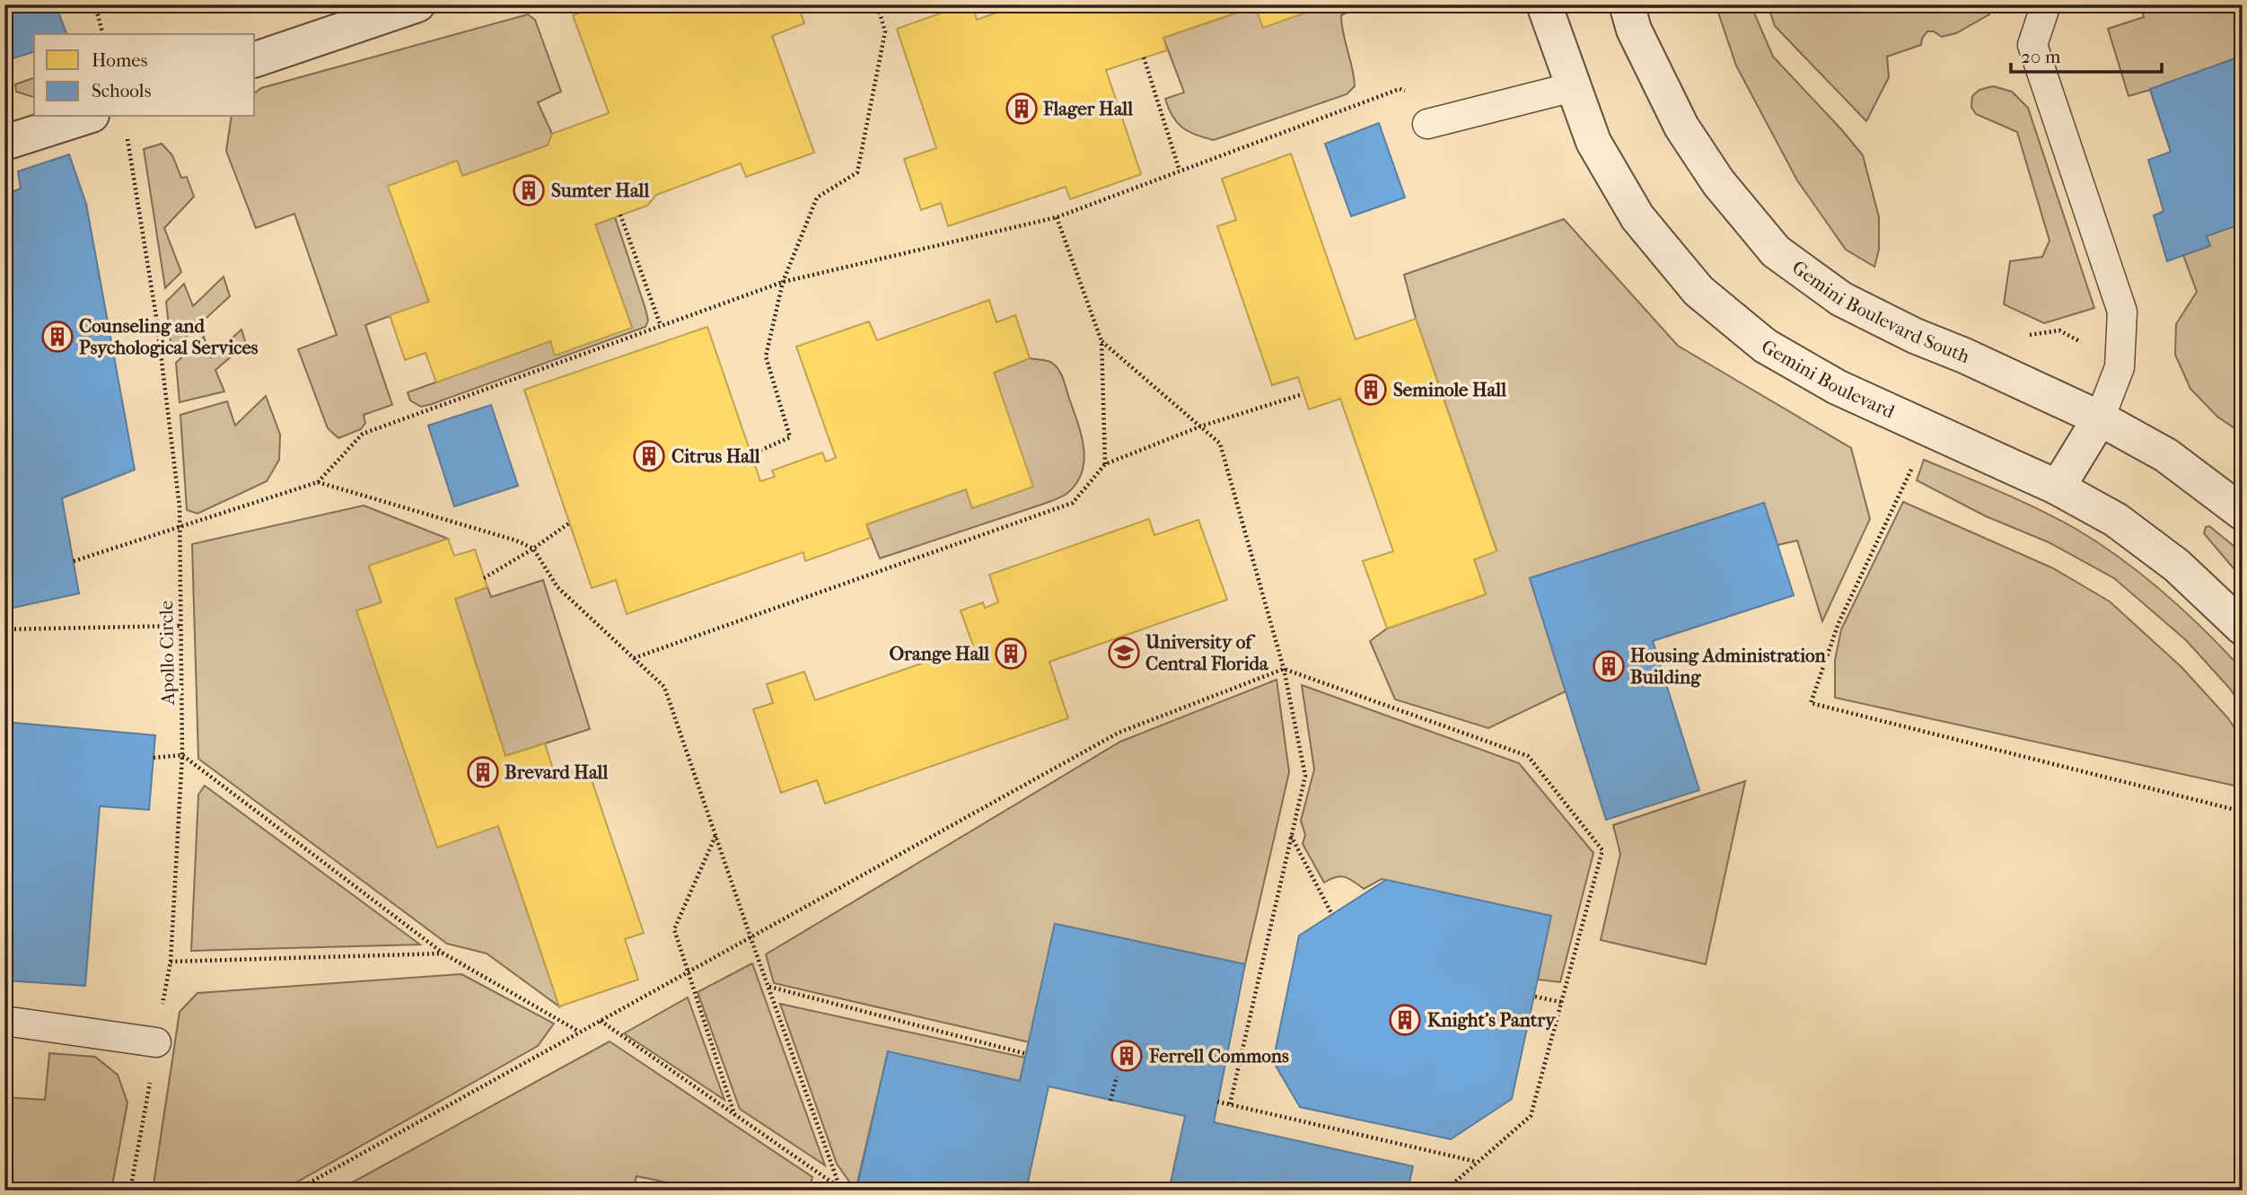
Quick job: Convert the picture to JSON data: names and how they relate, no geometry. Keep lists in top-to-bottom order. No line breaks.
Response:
{"streets":{"street":["Gemini Boulevard South","Gemini Boulevard"],"path":["Apollo Circle"]},"places":{"building":["Flager Hall","Sumter Hall","Counseling and Psychological Services","Seminole Hall","Citrus Hall","Orange Hall","Housing Administration Building","Brevard Hall","Knight's Pantry","Ferrell Commons"],"school or university":["University of Central Florida"]},"legend":["Homes","Schools"],"scale_bar":"20 m"}
